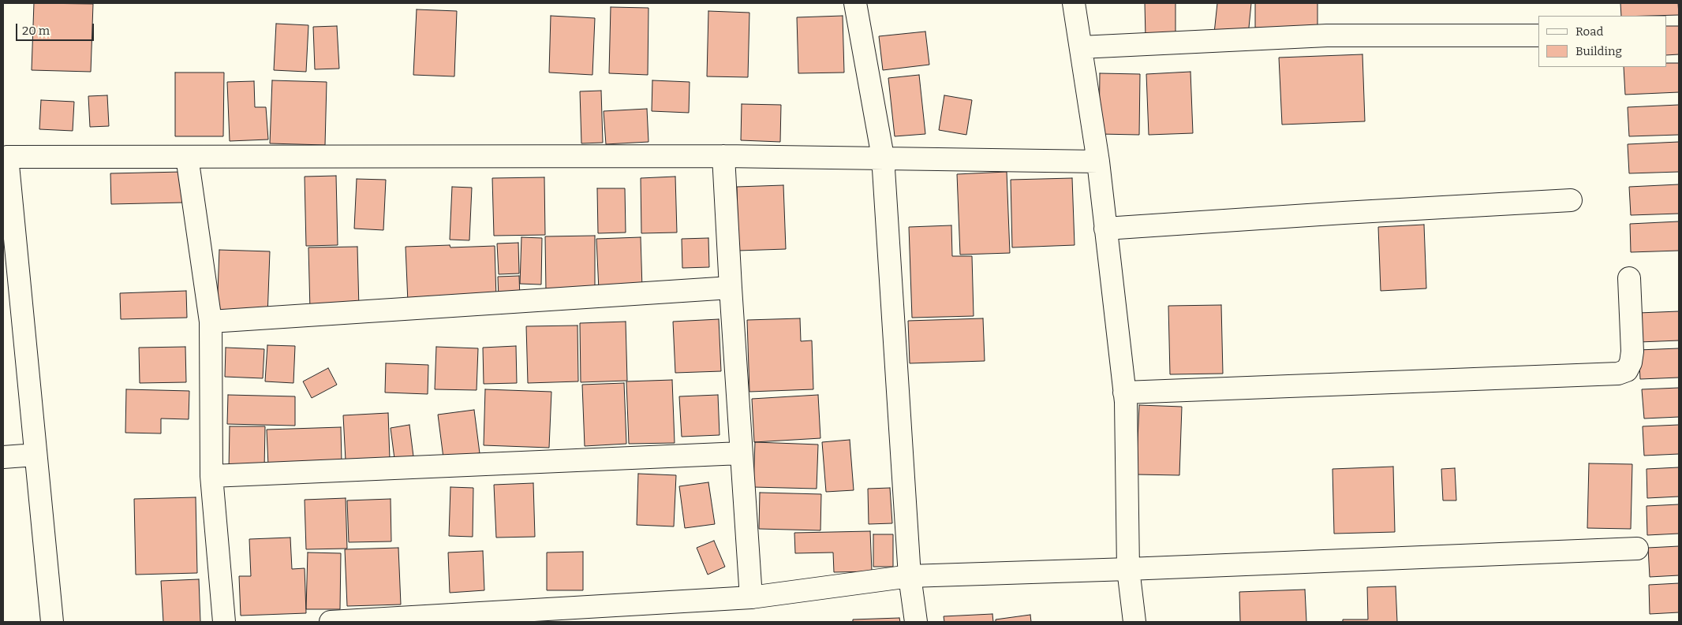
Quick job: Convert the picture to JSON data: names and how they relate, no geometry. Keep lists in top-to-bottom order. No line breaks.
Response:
{"legend":["Road","Building"],"scale_bar":"20 m"}
